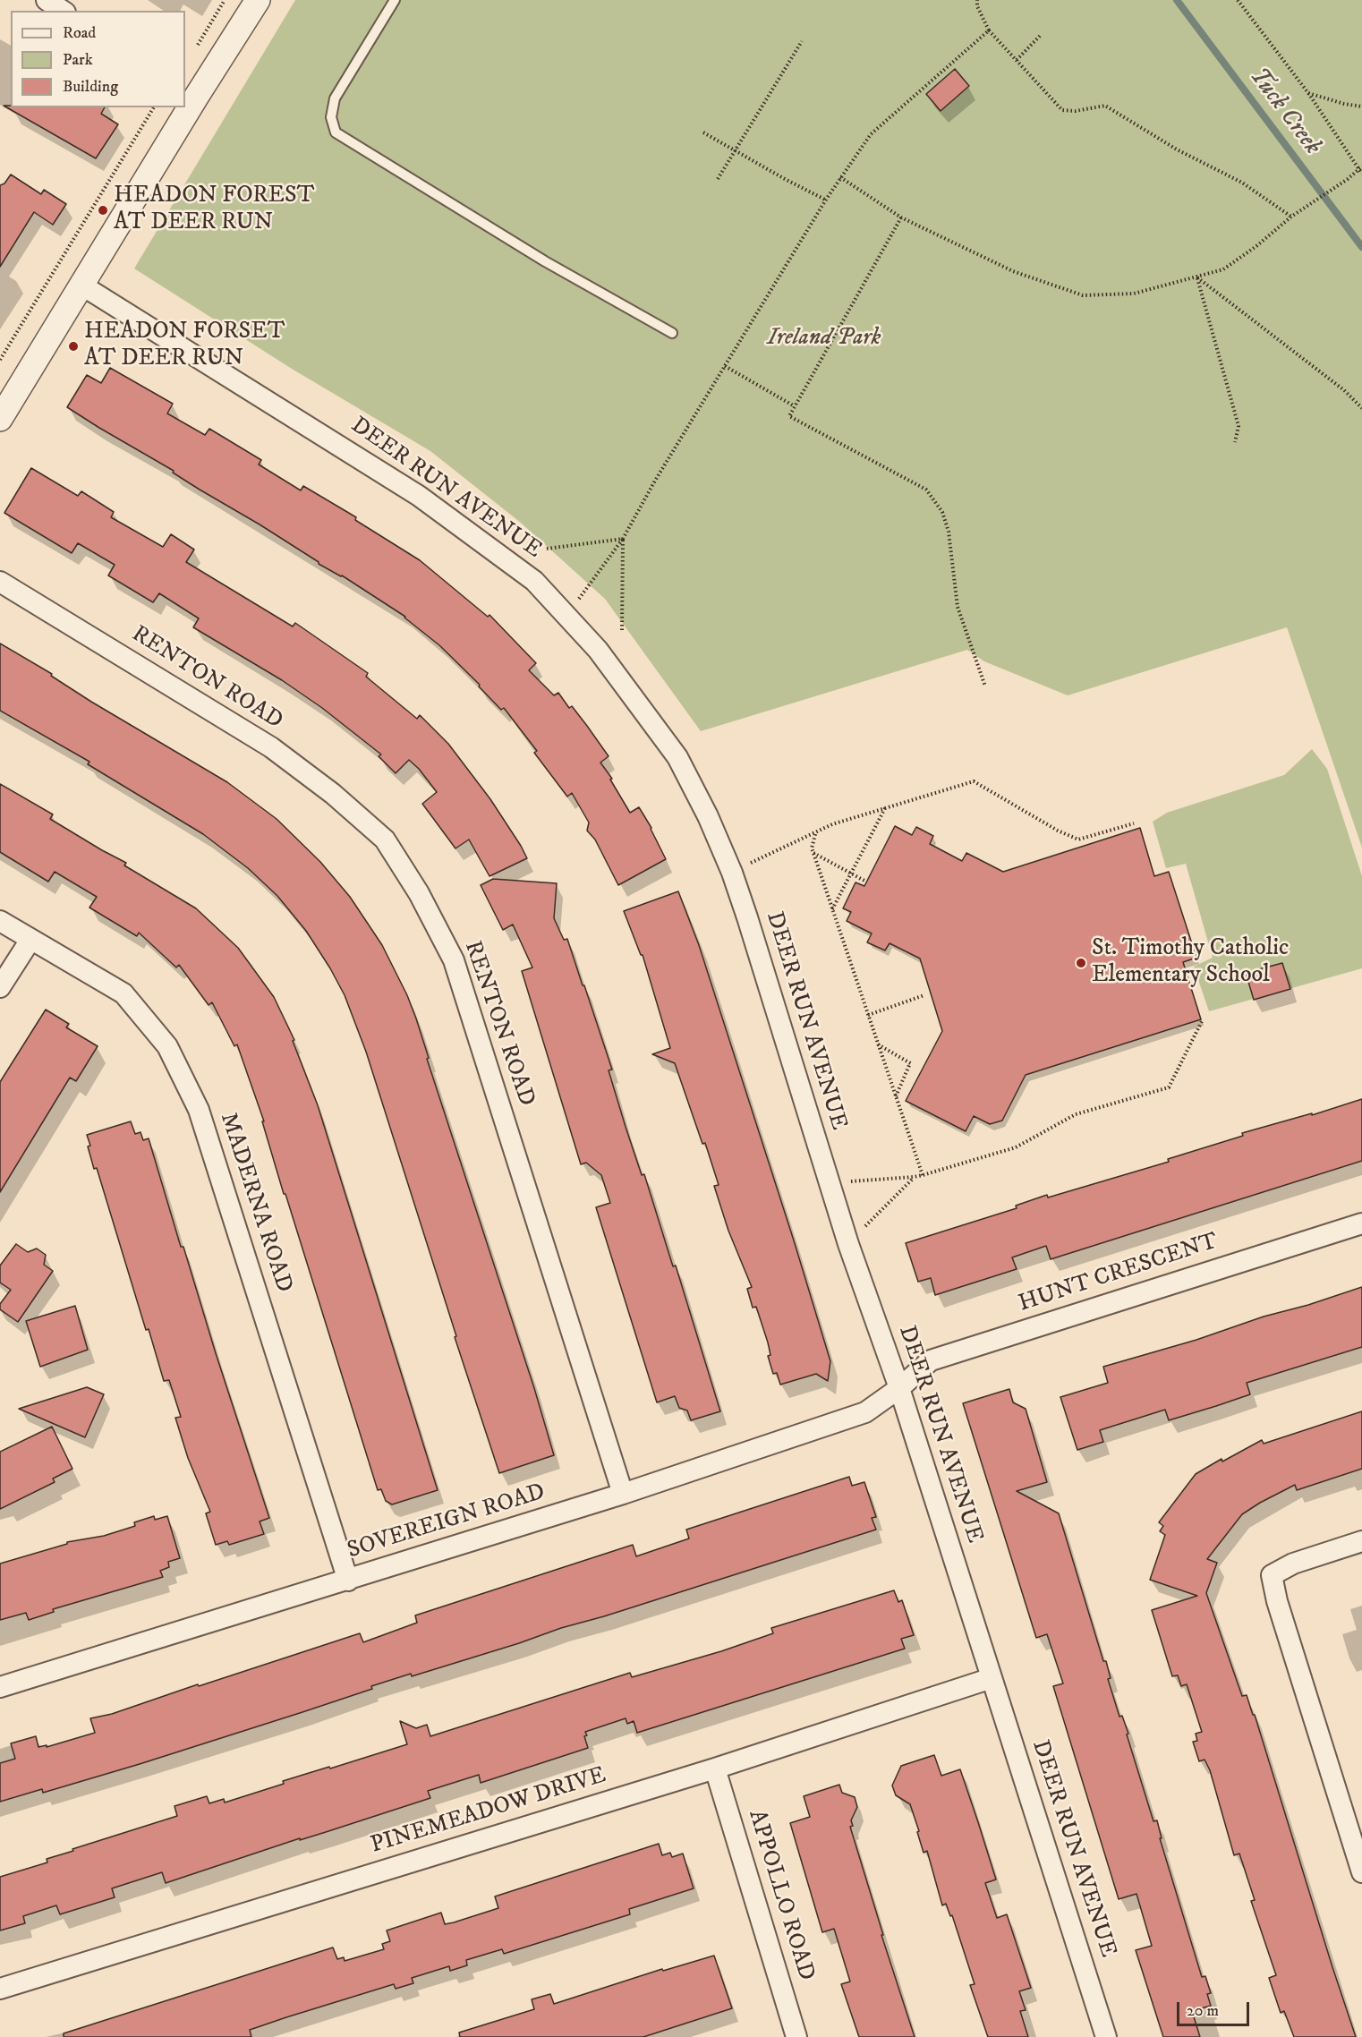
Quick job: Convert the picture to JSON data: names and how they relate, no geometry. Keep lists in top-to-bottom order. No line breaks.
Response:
{"streets":{"street":["DEER RUN AVENUE","RENTON ROAD","MADERNA ROAD","HUNT CRESCENT","SOVEREIGN ROAD","PINEMEADOW DRIVE","APPOLLO ROAD"]},"crossings":[["DEER RUN AVENUE","HUNT CRESCENT"],["DEER RUN AVENUE","SOVEREIGN ROAD"],["DEER RUN AVENUE","PINEMEADOW DRIVE"],["RENTON ROAD","SOVEREIGN ROAD"],["MADERNA ROAD","SOVEREIGN ROAD"],["HUNT CRESCENT","SOVEREIGN ROAD"],["PINEMEADOW DRIVE","APPOLLO ROAD"]],"water":["Tuck Creek"],"parks":["Ireland Park"],"places":["HEADON FOREST AT DEER RUN","HEADON FORSET AT DEER RUN","St. Timothy Catholic Elementary School"],"legend":["Road","Park","Building"],"scale_bar":"20 m"}
